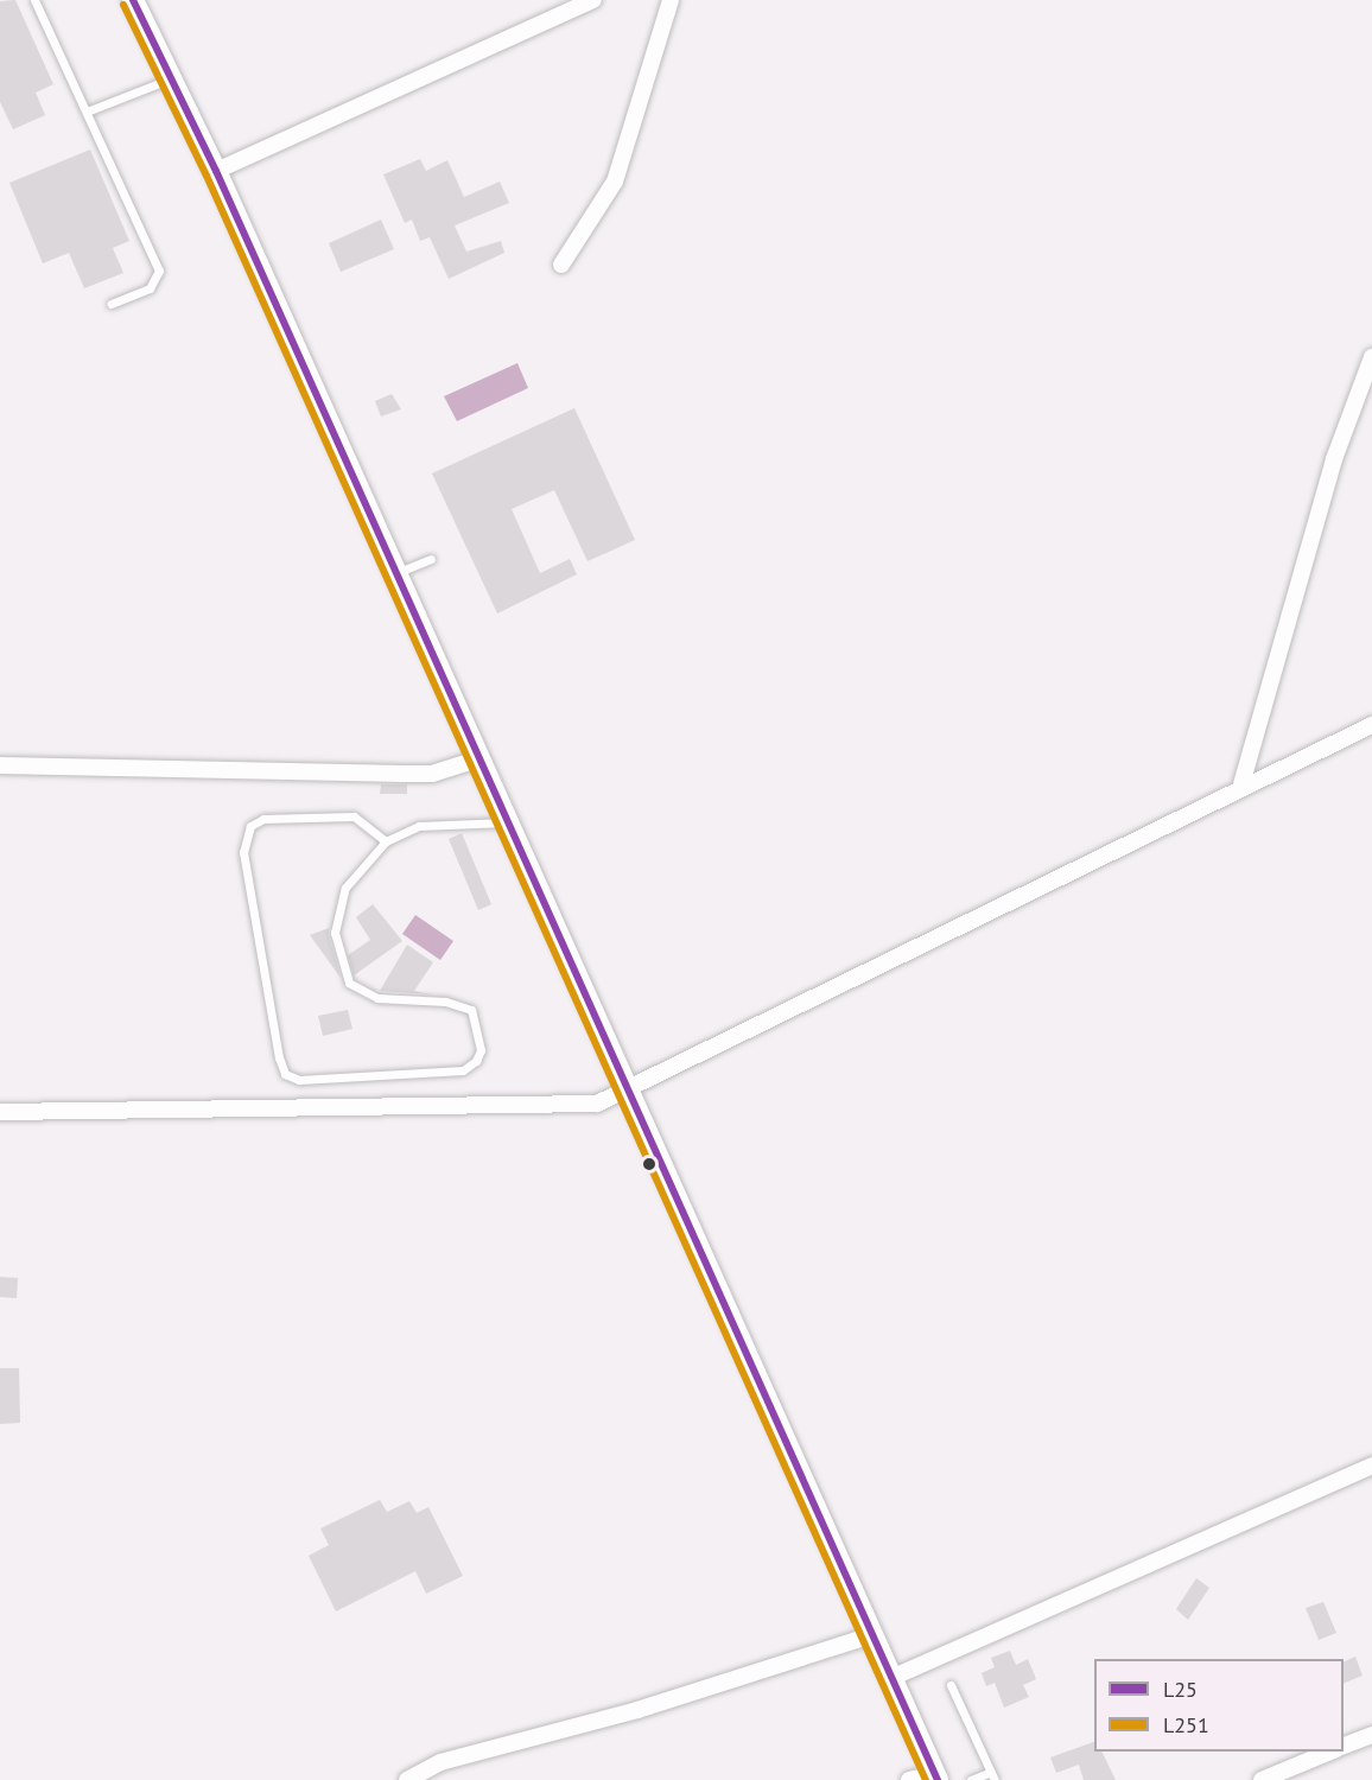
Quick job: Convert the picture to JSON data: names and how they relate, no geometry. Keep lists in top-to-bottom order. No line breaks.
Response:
{"lines":["transit line L25","transit line L251"],"legend":["L25","L251"]}
